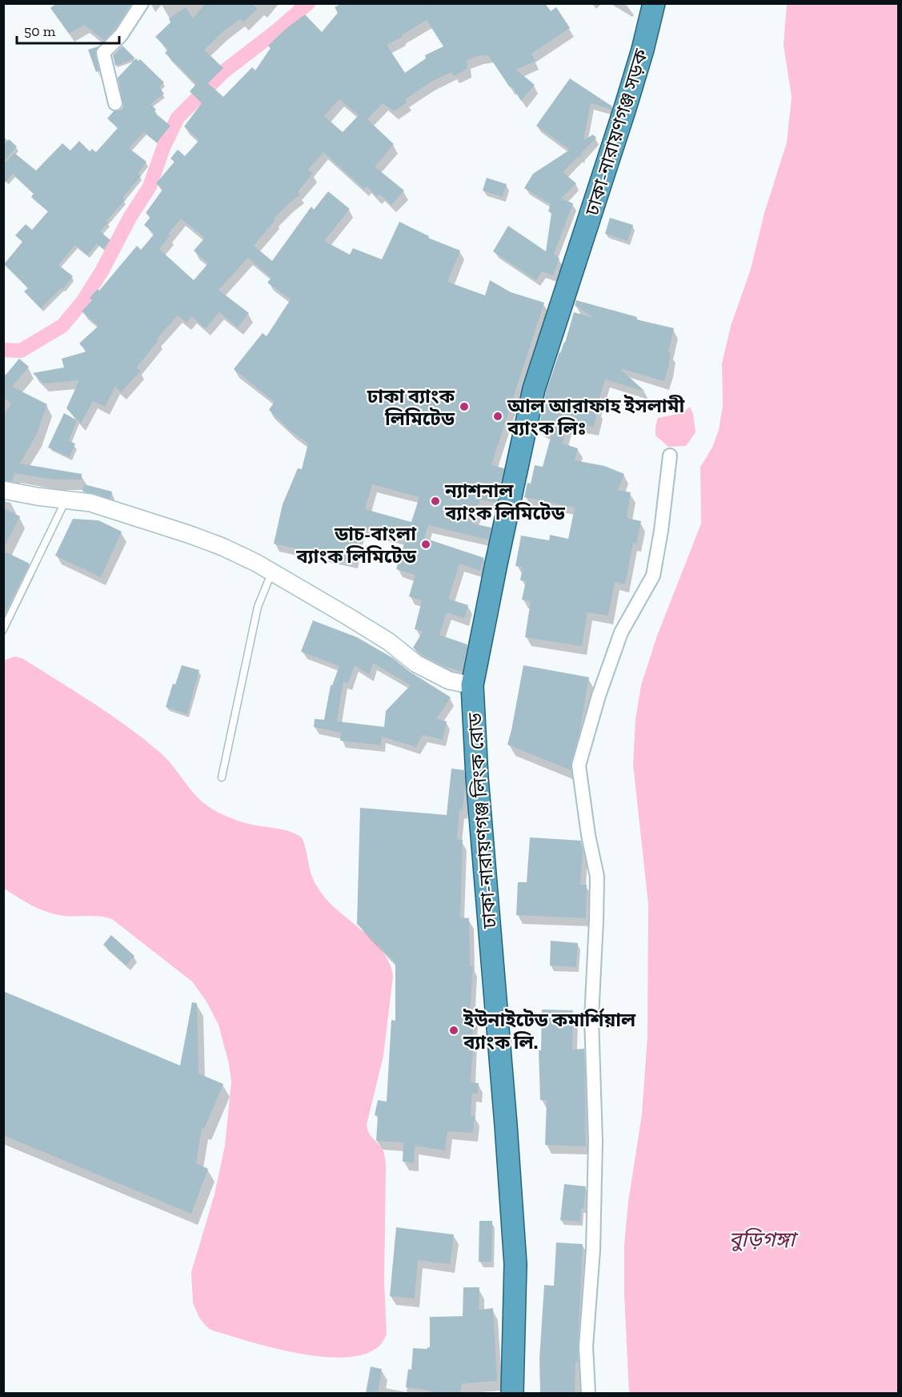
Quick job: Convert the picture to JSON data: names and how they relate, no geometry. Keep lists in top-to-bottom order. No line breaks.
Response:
{"streets":{"highway":["ঢাকা-নারায়ণগঞ্জ সড়ক","ঢাকা-নারায়ণগঞ্জ লিংক রোড"]},"crossings":[["ঢাকা-নারায়ণগঞ্জ সড়ক","ঢাকা-নারায়ণগঞ্জ লিংক রোড"]],"water":["বুড়িগঙ্গা"],"places":["ঢাকা ব্যাংক লিমিটেড","আল আরাফাহ ইসলামী ব্যাংক লিঃ","ন্যাশনাল ব্যাংক লিমিটেড","ডাচ-বাংলা ব্যাংক লিমিটেড","ইউনাইটেড কমার্শিয়াল ব্যাংক লি."],"scale_bar":"50 m"}
